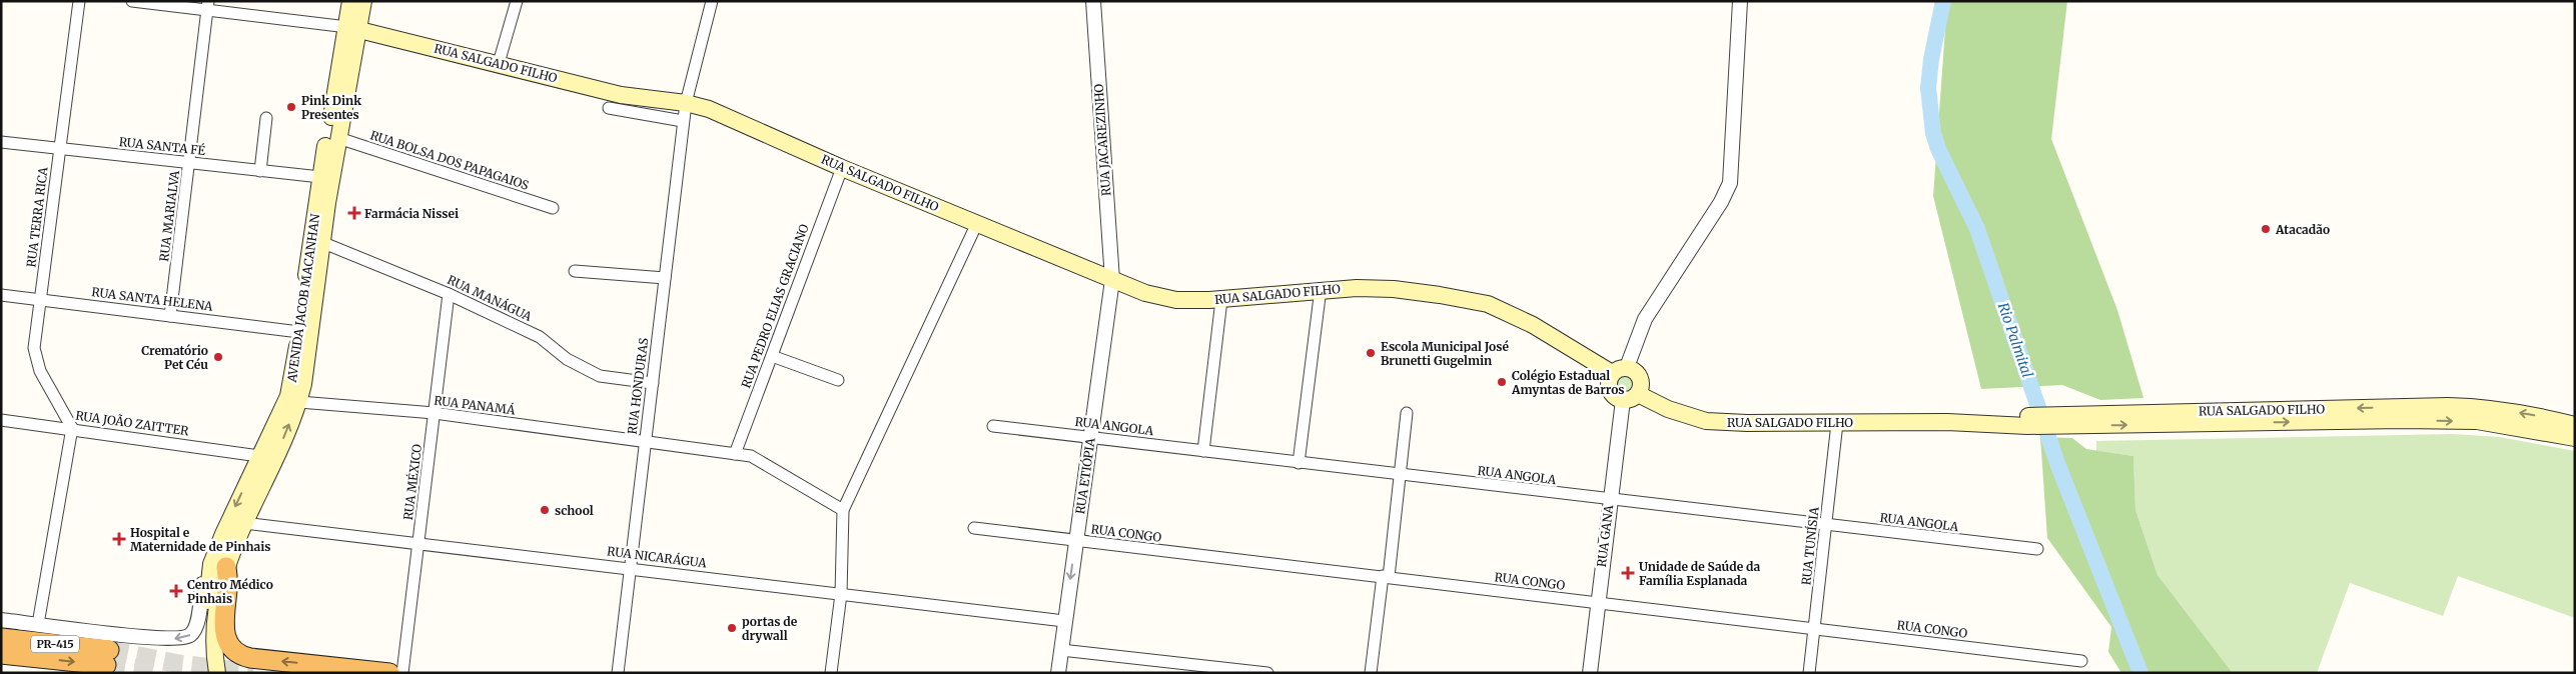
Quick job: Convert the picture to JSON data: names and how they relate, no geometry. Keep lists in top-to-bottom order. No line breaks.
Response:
{"streets":{"highway":["PR-415"],"main road":["RUA SALGADO FILHO","AVENIDA JACOB MACANHAN"],"street":["RUA JACAREZINHO","RUA SANTA FÉ","RUA BOLSA DOS PAPAGAIOS","RUA MARIALVA","RUA TERRA RICA","RUA MANÁGUA","RUA SANTA HELENA","RUA PEDRO ELIAS GRACIANO","RUA HONDURAS","RUA PANAMÁ","RUA JOÃO ZAITTER","RUA ANGOLA","RUA ETIÓPIA","RUA MÉXICO","RUA CONGO","RUA GANA","RUA TUNÍSIA","RUA NICARÁGUA"]},"crossings":[["RUA SALGADO FILHO","RUA JACAREZINHO"],["RUA SALGADO FILHO","RUA MARIALVA"],["RUA SALGADO FILHO","AVENIDA JACOB MACANHAN"],["RUA SALGADO FILHO","RUA PEDRO ELIAS GRACIANO"],["RUA SALGADO FILHO","RUA HONDURAS"],["RUA SALGADO FILHO","RUA ETIÓPIA"],["RUA SALGADO FILHO","RUA GANA"],["RUA SALGADO FILHO","RUA TUNÍSIA"],["RUA JACAREZINHO","RUA ETIÓPIA"],["RUA SANTA FÉ","RUA MARIALVA"],["RUA SANTA FÉ","RUA TERRA RICA"],["RUA SANTA FÉ","AVENIDA JACOB MACANHAN"],["RUA BOLSA DOS PAPAGAIOS","AVENIDA JACOB MACANHAN"],["RUA MARIALVA","RUA SANTA HELENA"],["RUA TERRA RICA","RUA SANTA HELENA"],["RUA TERRA RICA","RUA JOÃO ZAITTER"],["AVENIDA JACOB MACANHAN","RUA MANÁGUA"],["AVENIDA JACOB MACANHAN","RUA SANTA HELENA"],["AVENIDA JACOB MACANHAN","RUA PANAMÁ"],["AVENIDA JACOB MACANHAN","RUA JOÃO ZAITTER"],["AVENIDA JACOB MACANHAN","RUA NICARÁGUA"],["RUA MANÁGUA","RUA HONDURAS"],["RUA MANÁGUA","RUA MÉXICO"],["RUA HONDURAS","RUA PANAMÁ"],["RUA HONDURAS","RUA NICARÁGUA"],["RUA PANAMÁ","RUA MÉXICO"],["RUA ANGOLA","RUA ETIÓPIA"],["RUA ANGOLA","RUA GANA"],["RUA ANGOLA","RUA TUNÍSIA"],["RUA ETIÓPIA","RUA CONGO"],["RUA ETIÓPIA","RUA NICARÁGUA"],["RUA MÉXICO","RUA NICARÁGUA"],["RUA CONGO","RUA GANA"],["RUA CONGO","RUA TUNÍSIA"]],"water":["Rio Palmital"],"places":{"other":["Pink Dink Presentes","Atacadão","Escola Municipal José Brunetti Gugelmin","Crematório Pet Céu","Colégio Estadual Amyntas de Barros","school","portas de drywall"],"health":["Farmácia Nissei","Hospital e Maternidade de Pinhais","Unidade de Saúde da Família Esplanada","Centro Médico Pinhais"]}}
